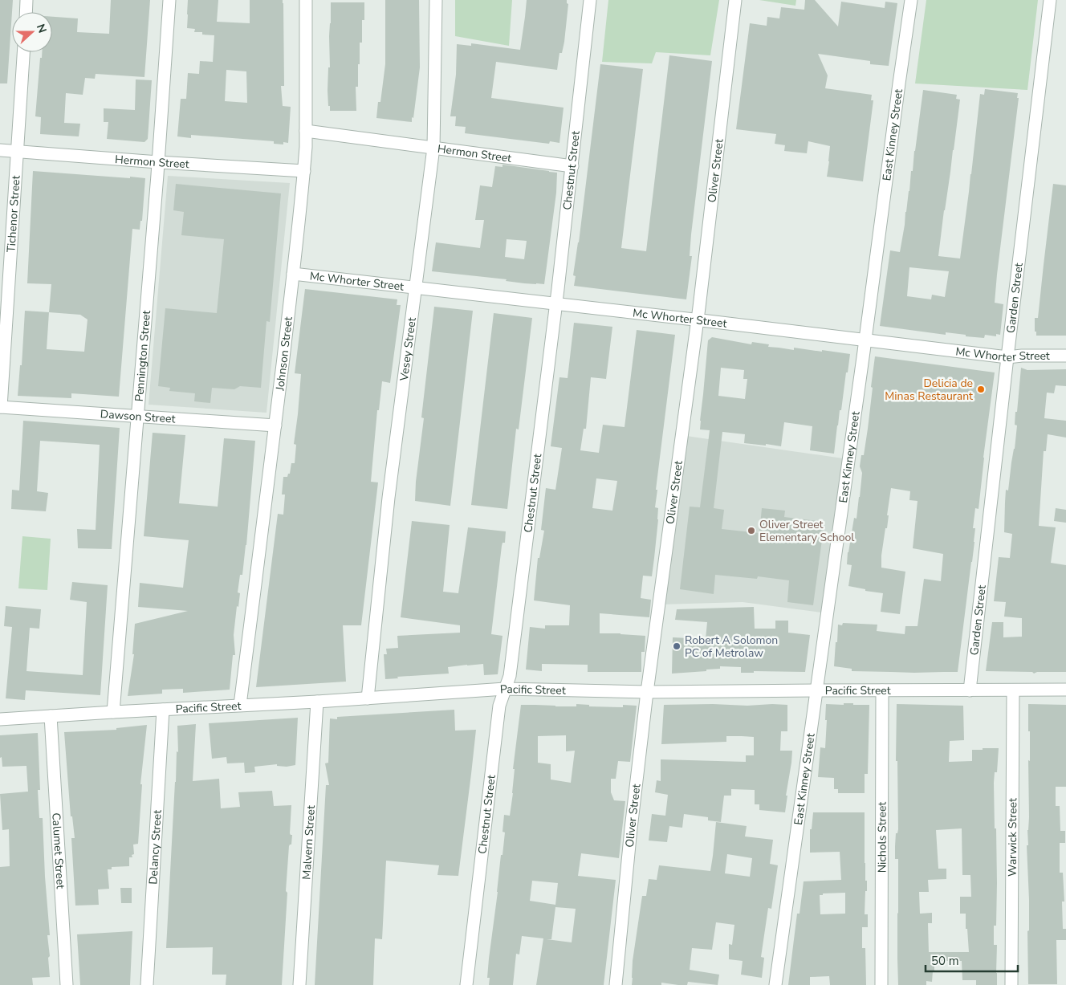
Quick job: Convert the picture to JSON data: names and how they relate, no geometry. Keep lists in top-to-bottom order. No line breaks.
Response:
{"streets":{"street":["East Kinney Street","Hermon Street","Chestnut Street","Oliver Street","Tichenor Street","Mc Whorter Street","Garden Street","Vesey Street","Johnson Street","Pennington Street","Dawson Street","Pacific Street","Warwick Street","Nichols Street","Malvern Street","Delancy Street","Calumet Street"]},"crossings":[["East Kinney Street","Mc Whorter Street"],["East Kinney Street","Pacific Street"],["Hermon Street","Chestnut Street"],["Hermon Street","Tichenor Street"],["Hermon Street","Vesey Street"],["Hermon Street","Johnson Street"],["Hermon Street","Pennington Street"],["Chestnut Street","Mc Whorter Street"],["Chestnut Street","Pacific Street"],["Oliver Street","Mc Whorter Street"],["Oliver Street","Pacific Street"],["Tichenor Street","Dawson Street"],["Mc Whorter Street","Garden Street"],["Mc Whorter Street","Vesey Street"],["Mc Whorter Street","Johnson Street"],["Garden Street","Pacific Street"],["Vesey Street","Pacific Street"],["Johnson Street","Dawson Street"],["Johnson Street","Pacific Street"],["Pennington Street","Dawson Street"],["Pennington Street","Pacific Street"],["Pacific Street","Warwick Street"],["Pacific Street","Nichols Street"],["Pacific Street","Malvern Street"],["Pacific Street","Delancy Street"],["Pacific Street","Calumet Street"]],"places":["Delicia de Minas Restaurant","Oliver Street Elementary School","Robert A Solomon PC of Metrolaw"],"scale_bar":"50 m","north":"right"}
